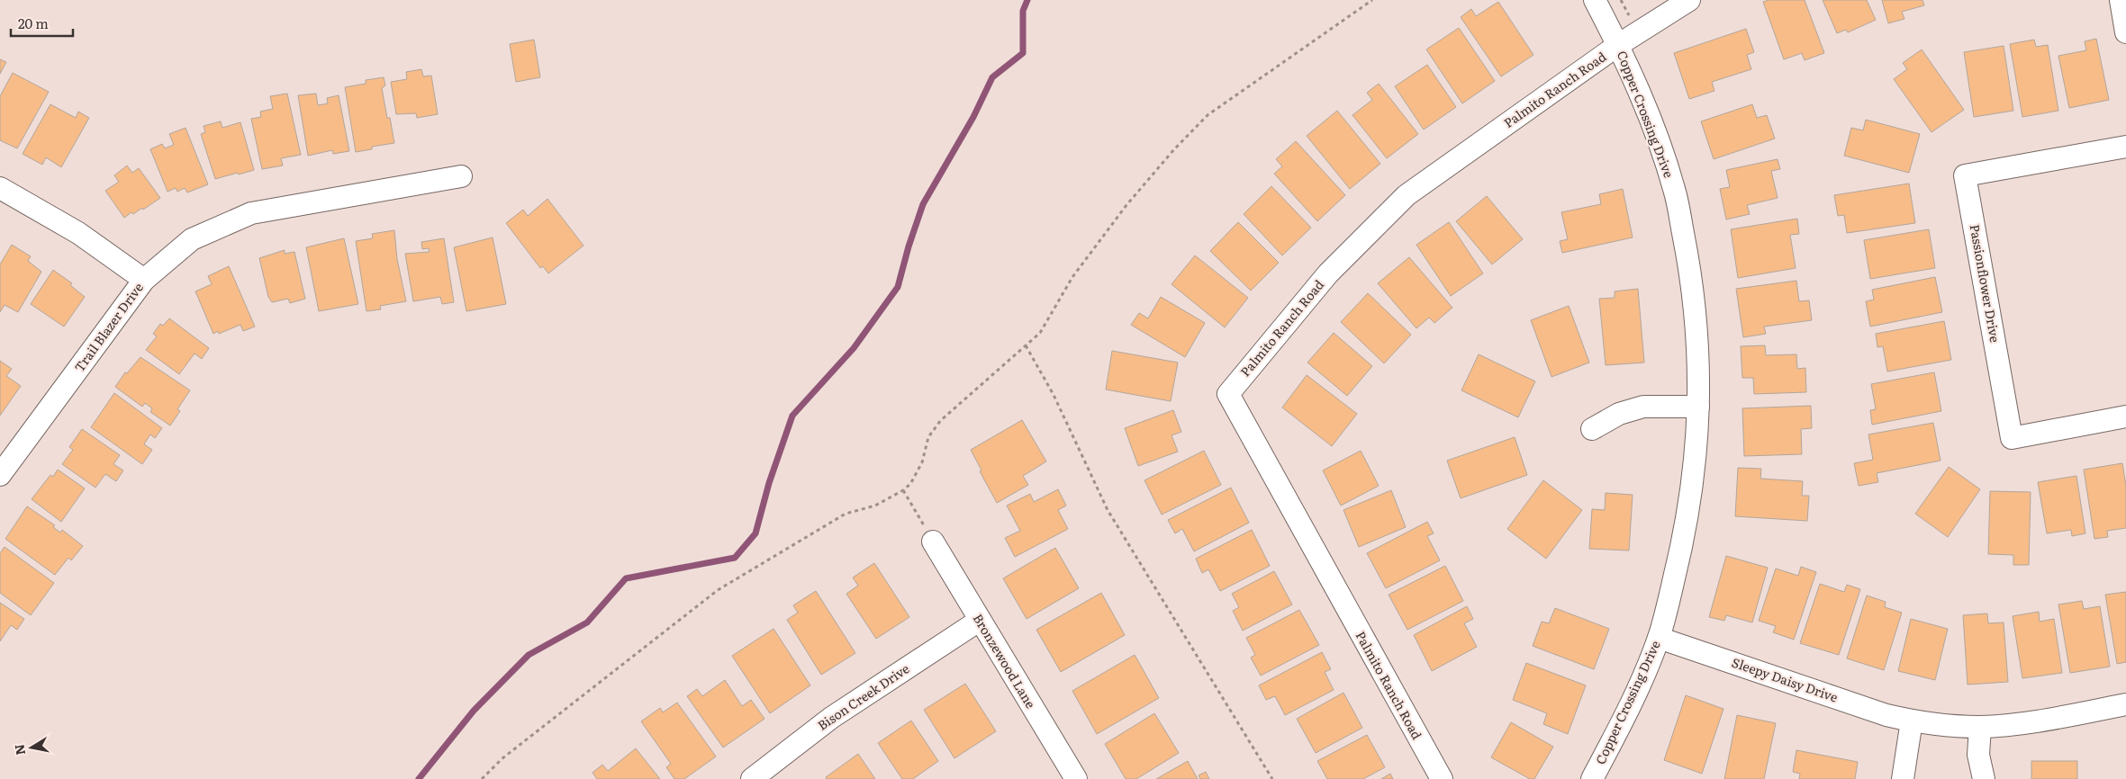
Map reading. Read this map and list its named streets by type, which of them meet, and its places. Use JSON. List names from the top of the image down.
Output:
{
  "streets": {
    "street": [
      "Palmito Ranch Road",
      "Copper Crossing Drive",
      "Passionflower Drive",
      "Trail Blazer Drive",
      "Bronzewood Lane",
      "Sleepy Daisy Drive",
      "Bison Creek Drive"
    ]
  },
  "crossings": [
    ["Palmito Ranch Road", "Copper Crossing Drive"],
    ["Copper Crossing Drive", "Sleepy Daisy Drive"],
    ["Bronzewood Lane", "Bison Creek Drive"]
  ],
  "scale_bar": "20 m",
  "north": "left"
}
